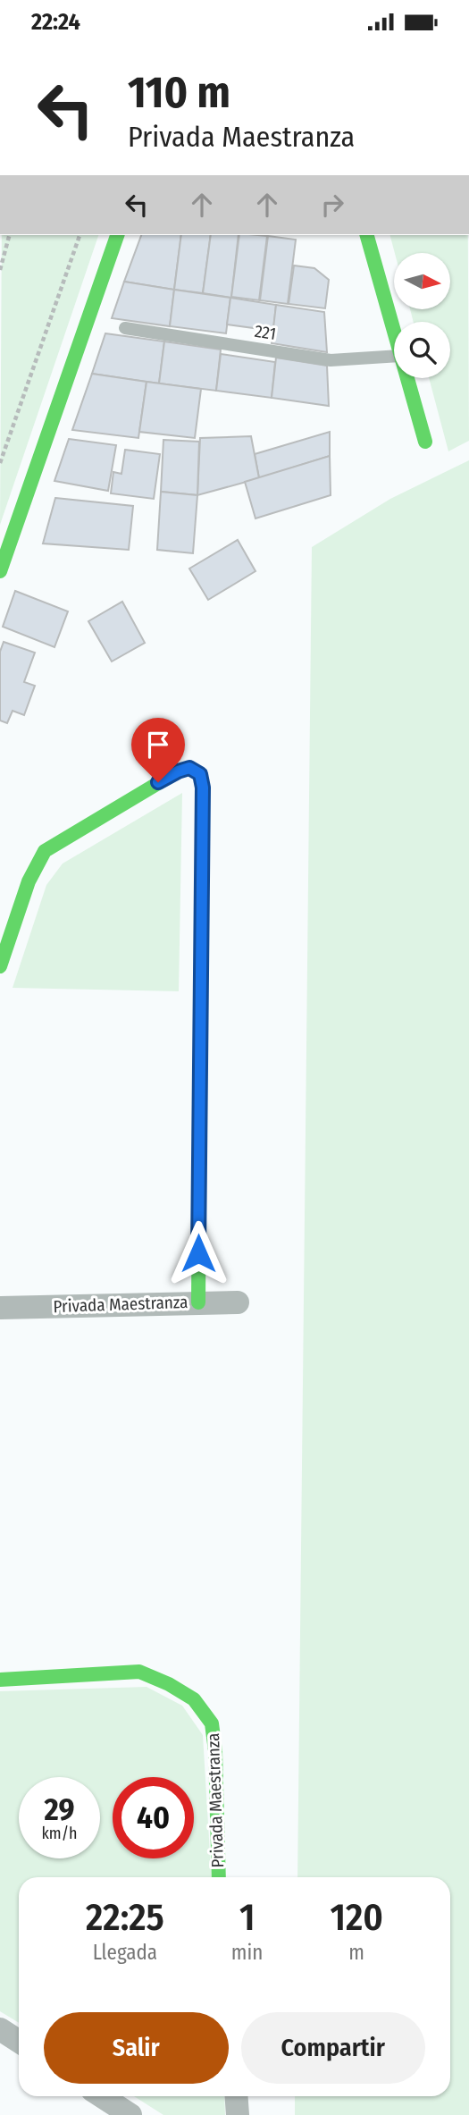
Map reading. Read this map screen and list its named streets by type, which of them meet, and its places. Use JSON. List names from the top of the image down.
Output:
{
  "streets": {
    "street": ["Privada Maestranza"],
    "lane": ["221"]
  },
  "north": "right",
  "page": {
    "status": "22:24",
    "turn": ["110 m", "Privada Maestranza"],
    "speed": "29 km/h",
    "limit": "40",
    "eta": [
      "22:25",
      "Llegada",
      "1",
      "min",
      "120",
      "m"
    ],
    "buttons": ["Salir", "Compartir"]
  }
}
